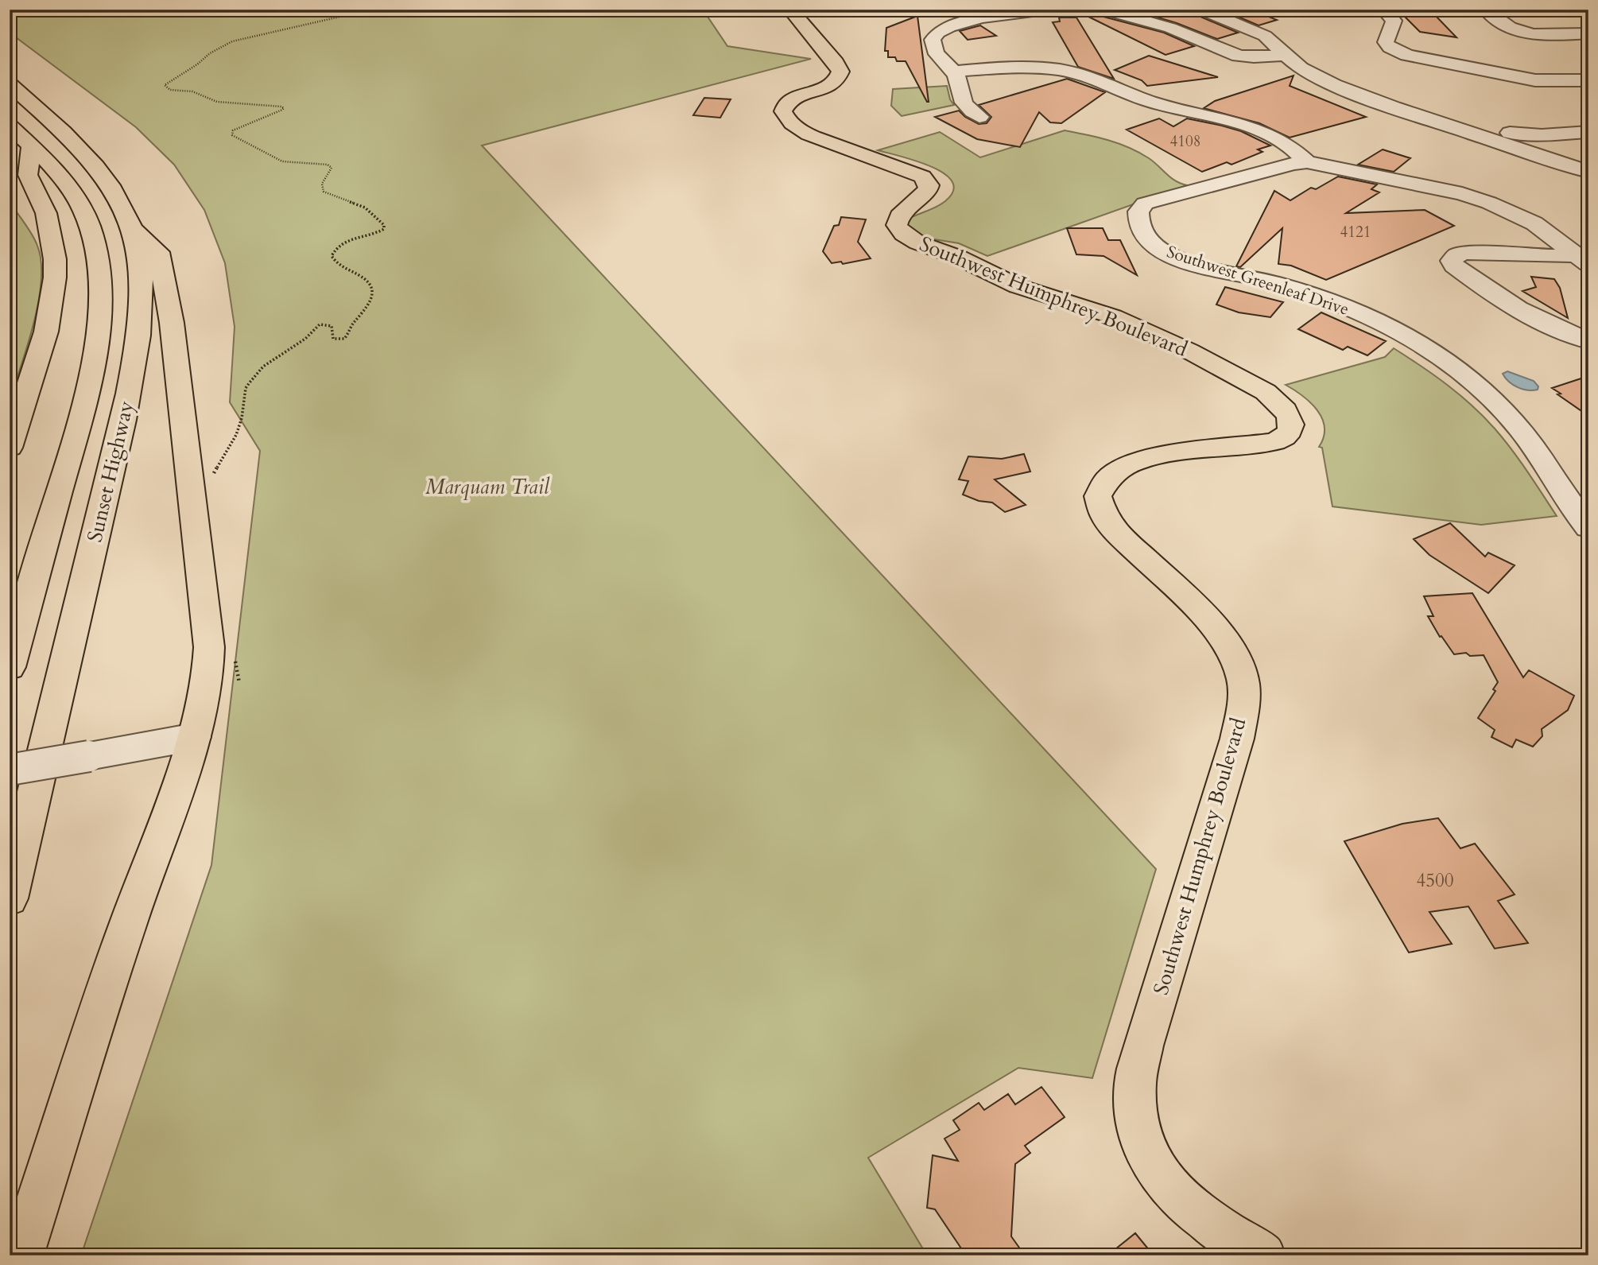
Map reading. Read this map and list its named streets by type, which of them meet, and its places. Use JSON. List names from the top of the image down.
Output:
{
  "streets": {
    "main road": ["Southwest Humphrey Boulevard", "Sunset Highway"],
    "street": ["Southwest Greenleaf Drive"]
  },
  "parks": ["Marquam Trail"],
  "house_numbers": ["4108", "4121", "4500"]
}
